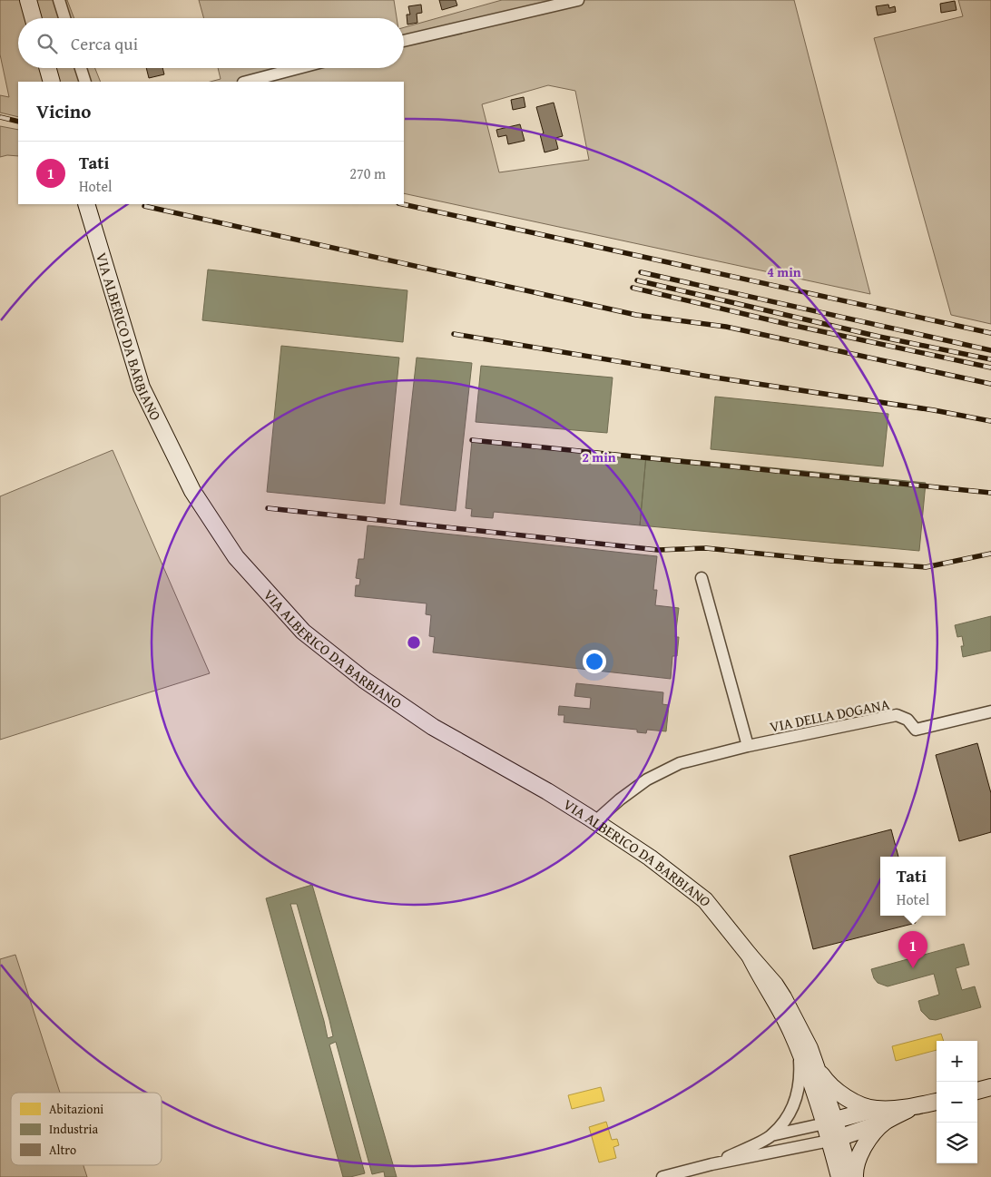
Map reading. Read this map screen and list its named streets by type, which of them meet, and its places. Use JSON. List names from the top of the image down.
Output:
{
  "streets": {
    "main road": ["VIA ALBERICO DA BARBIANO"],
    "street": ["VIA DELLA DOGANA"]
  },
  "crossings": [
    ["VIA ALBERICO DA BARBIANO", "VIA DELLA DOGANA"]
  ],
  "legend": ["Abitazioni", "Industria", "Altro"],
  "page": {
    "search": "Cerca qui",
    "heading": "Vicino",
    "list": [
      {
        "mark": "1",
        "name": "Tati",
        "note": "Hotel",
        "value": "270 m"
      }
    ],
    "popup": ["Tati", "Hotel"],
    "pins": "1",
    "map_buttons": ["+", "−"]
  },
  "rings": ["4 min", "2 min"]
}
